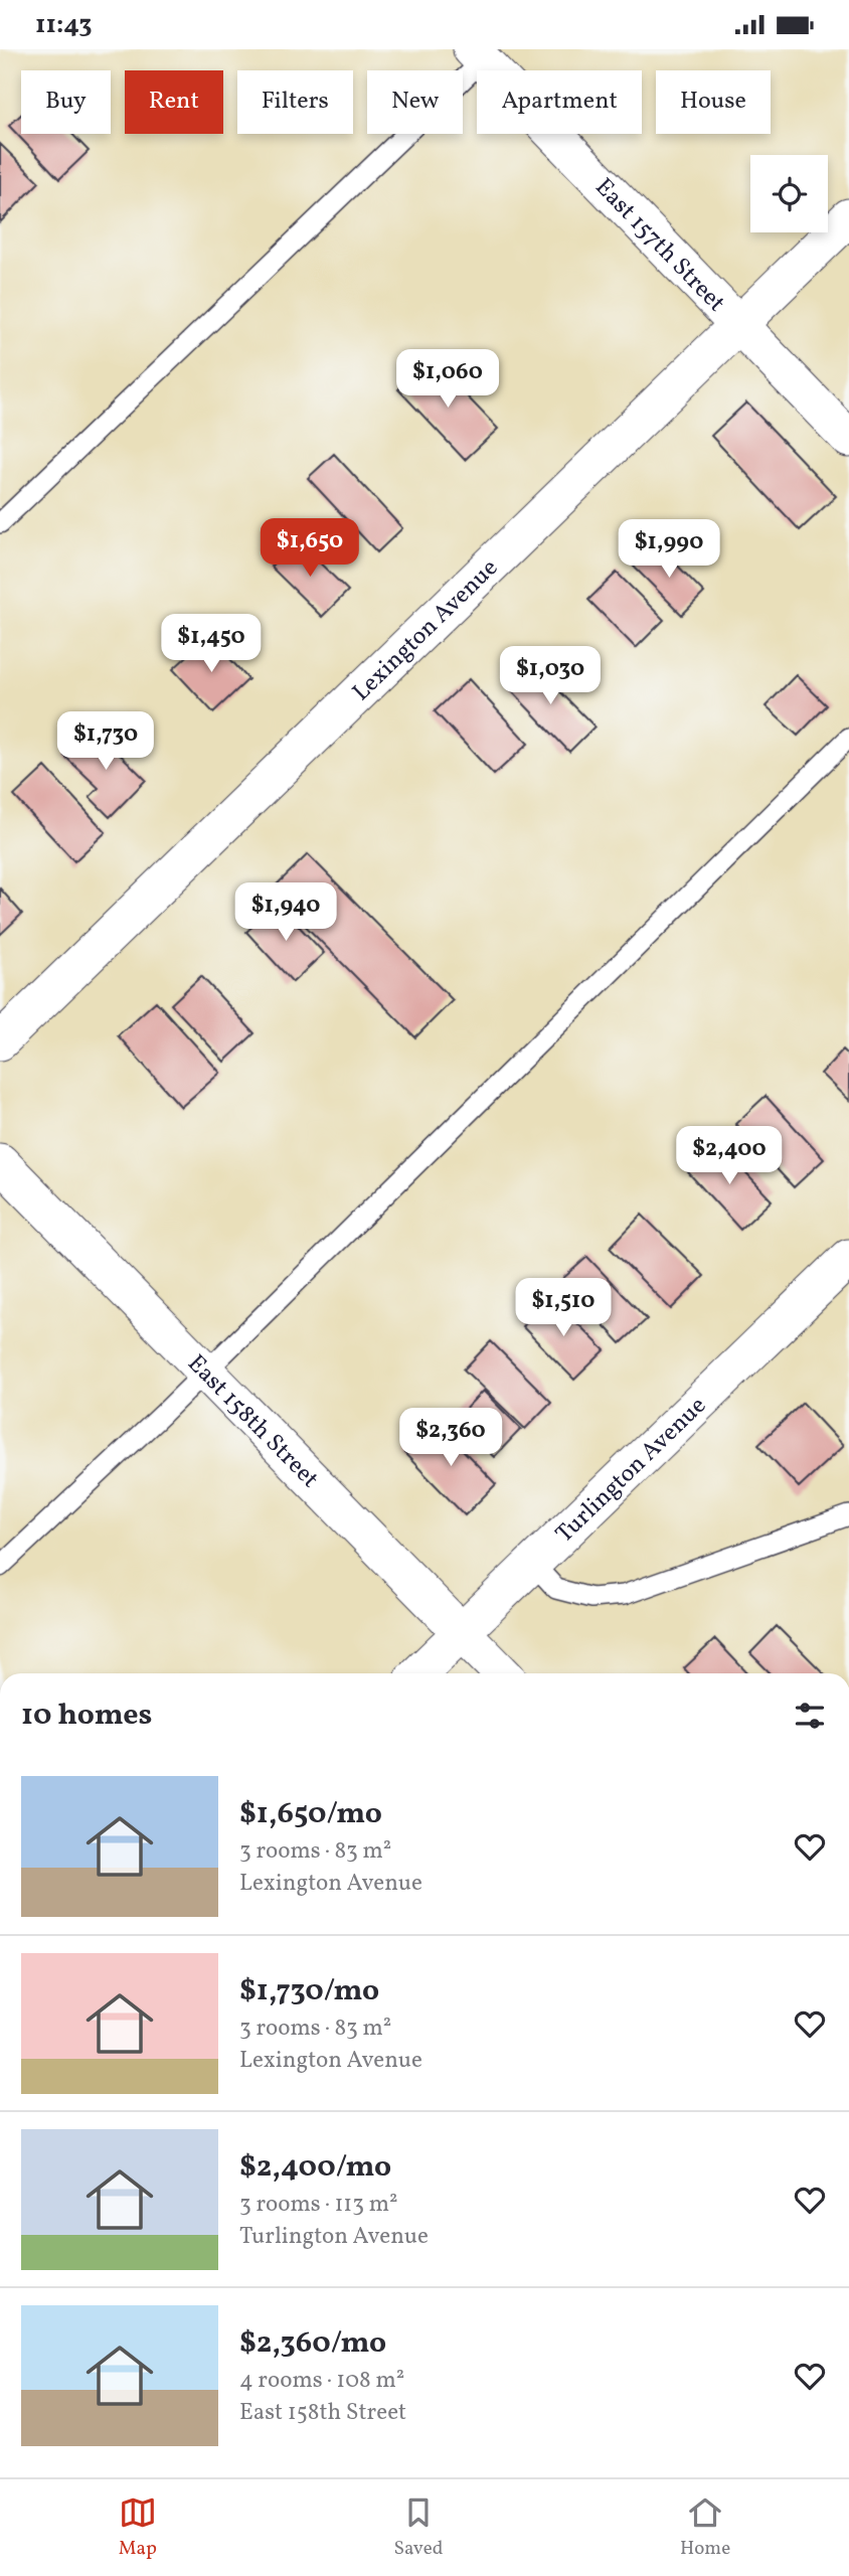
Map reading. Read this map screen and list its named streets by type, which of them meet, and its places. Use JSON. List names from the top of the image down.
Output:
{
  "streets": {
    "street": [
      "East 157th Street",
      "Lexington Avenue",
      "East 158th Street",
      "Turlington Avenue"
    ]
  },
  "crossings": [
    ["East 157th Street", "Lexington Avenue"],
    ["East 158th Street", "Turlington Avenue"]
  ],
  "page": {
    "status": "11:43",
    "chip": [
      "Buy",
      "Rent",
      "Filters",
      "New",
      "Apartment",
      "House"
    ],
    "price": [
      "$1,060",
      "$1,650",
      "$1,990",
      "$1,450",
      "$1,030",
      "$1,730",
      "$1,940",
      "$2,400",
      "$1,510",
      "$2,360"
    ],
    "heading": "10 homes",
    "list": [
      {
        "name": "$1,650/mo",
        "note": "3 rooms · 83 m² · Lexington Avenue"
      },
      {
        "name": "$1,730/mo",
        "note": "3 rooms · 83 m² · Lexington Avenue"
      },
      {
        "name": "$2,400/mo",
        "note": "3 rooms · 113 m² · Turlington Avenue"
      },
      {
        "name": "$2,360/mo",
        "note": "4 rooms · 108 m² · East 158th Street"
      }
    ],
    "tabs": ["Map", "Saved", "Home"]
  }
}
